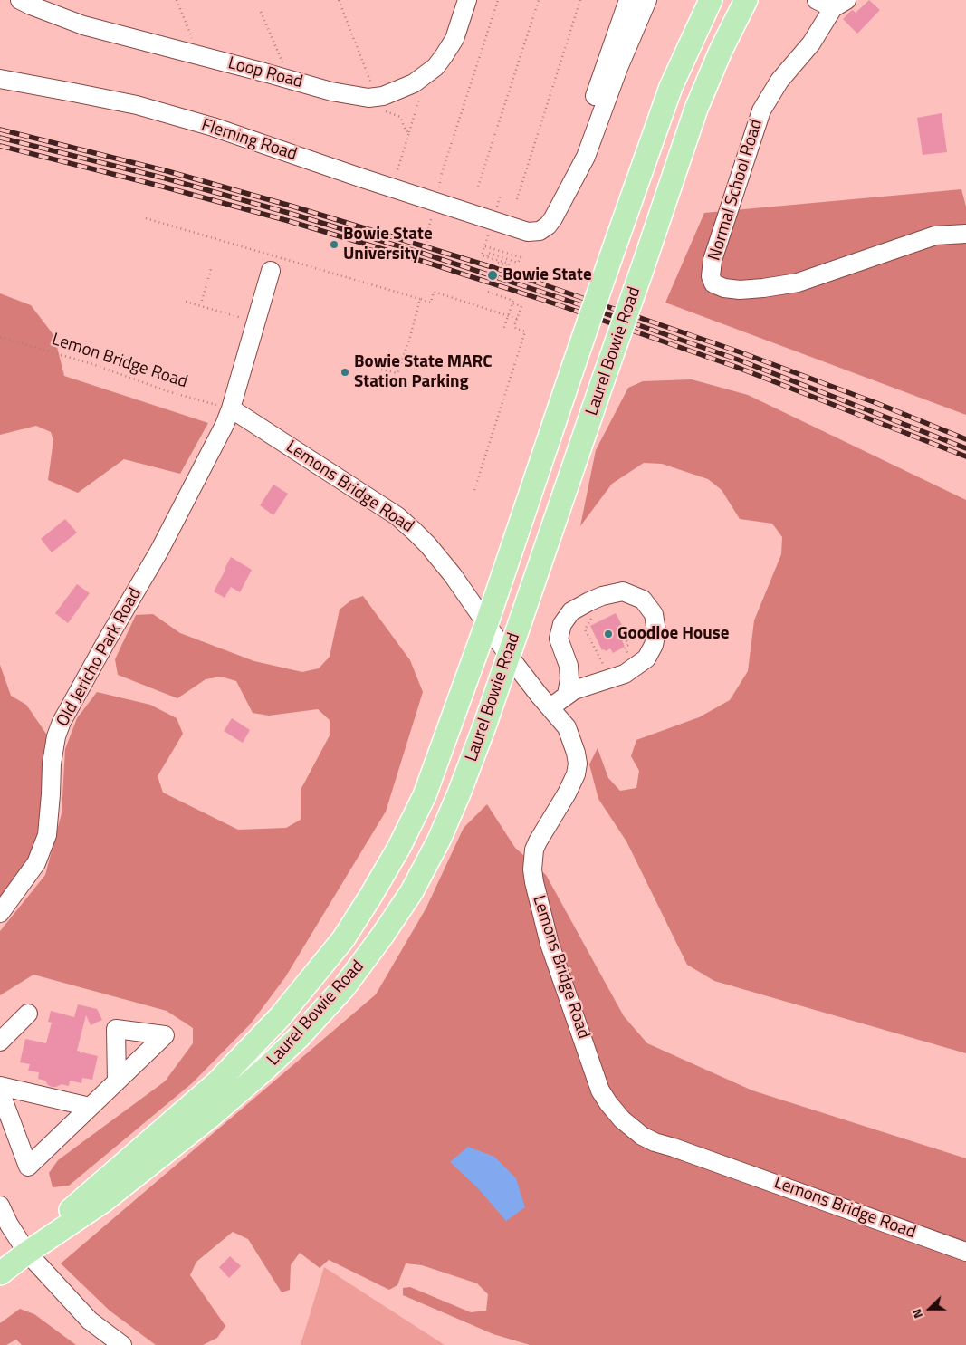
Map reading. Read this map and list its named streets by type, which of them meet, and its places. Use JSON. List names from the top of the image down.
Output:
{
  "streets": {
    "main road": ["Laurel Bowie Road"],
    "street": [
      "Loop Road",
      "Fleming Road",
      "Normal School Road",
      "Lemons Bridge Road",
      "Old Jericho Park Road"
    ],
    "path": ["Lemon Bridge Road"]
  },
  "crossings": [
    ["Laurel Bowie Road", "Lemons Bridge Road"],
    ["Lemon Bridge Road", "Lemons Bridge Road"],
    ["Lemon Bridge Road", "Old Jericho Park Road"],
    ["Lemons Bridge Road", "Old Jericho Park Road"]
  ],
  "places": [
    "Bowie State University",
    "Bowie State",
    "Bowie State MARC Station Parking",
    "Goodloe House"
  ],
  "north": "left"
}
